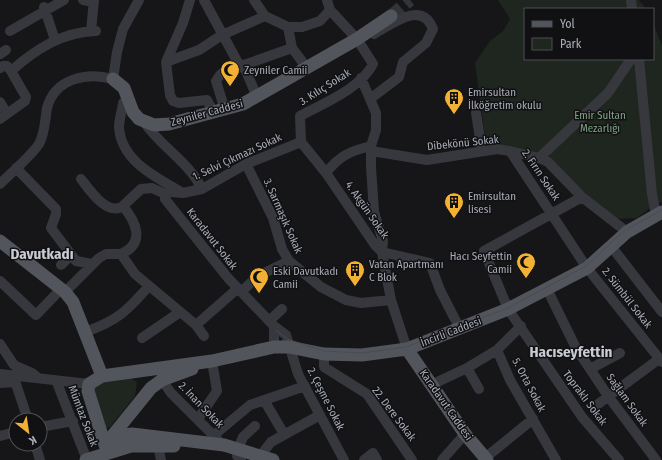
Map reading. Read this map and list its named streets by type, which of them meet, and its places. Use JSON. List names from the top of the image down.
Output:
{
  "streets": {
    "main road": ["Zeyniler Caddesi", "İncirli Caddesi", "Karadavut Caddesi"],
    "street": [
      "3. Kılıç Sokak",
      "Dibekönü Sokak",
      "1. Selvi Çıkmazı Sokak",
      "2. Fırın Sokak",
      "4. Akgün Sokak",
      "3. Sarmaşık Sokak",
      "Karadavut Sokak",
      "2. Sümbül Sokak",
      "5. Orta Sokak",
      "Topraklı Sokak",
      "2. Çeşme Sokak",
      "Sağlam Sokak",
      "2. İnan Sokak",
      "22. Dere Sokak",
      "Mümtaz Sokak"
    ]
  },
  "crossings": [
    ["3. Kılıç Sokak", "Zeyniler Caddesi"],
    ["3. Kılıç Sokak", "1. Selvi Çıkmazı Sokak"],
    ["3. Kılıç Sokak", "4. Akgün Sokak"],
    ["Dibekönü Sokak", "2. Fırın Sokak"],
    ["Dibekönü Sokak", "İncirli Caddesi"],
    ["1. Selvi Çıkmazı Sokak", "4. Akgün Sokak"],
    ["1. Selvi Çıkmazı Sokak", "3. Sarmaşık Sokak"],
    ["2. Fırın Sokak", "2. Sümbül Sokak"],
    ["2. Fırın Sokak", "İncirli Caddesi"],
    ["2. Fırın Sokak", "Topraklı Sokak"],
    ["4. Akgün Sokak", "3. Sarmaşık Sokak"],
    ["4. Akgün Sokak", "İncirli Caddesi"],
    ["4. Akgün Sokak", "Karadavut Caddesi"],
    ["Karadavut Sokak", "İncirli Caddesi"],
    ["Karadavut Sokak", "2. Çeşme Sokak"],
    ["2. Sümbül Sokak", "İncirli Caddesi"],
    ["İncirli Caddesi", "Topraklı Sokak"],
    ["İncirli Caddesi", "2. Çeşme Sokak"],
    ["İncirli Caddesi", "Sağlam Sokak"],
    ["İncirli Caddesi", "Karadavut Caddesi"],
    ["İncirli Caddesi", "22. Dere Sokak"]
  ],
  "districts": ["Davutkadı", "Hacıseyfettin"],
  "parks": ["Emir Sultan Mezarlığı"],
  "places": {
    "mosque": ["Zeyniler Camii", "Hacı Seyfettin Camii", "Eski Davutkadı Camii"],
    "building": ["Emirsultan İlköğretim okulu", "Emirsultan lisesi", "Vatan Apartmanı C Blok"]
  },
  "legend": ["Yol", "Park"],
  "north": "bottom right"
}
